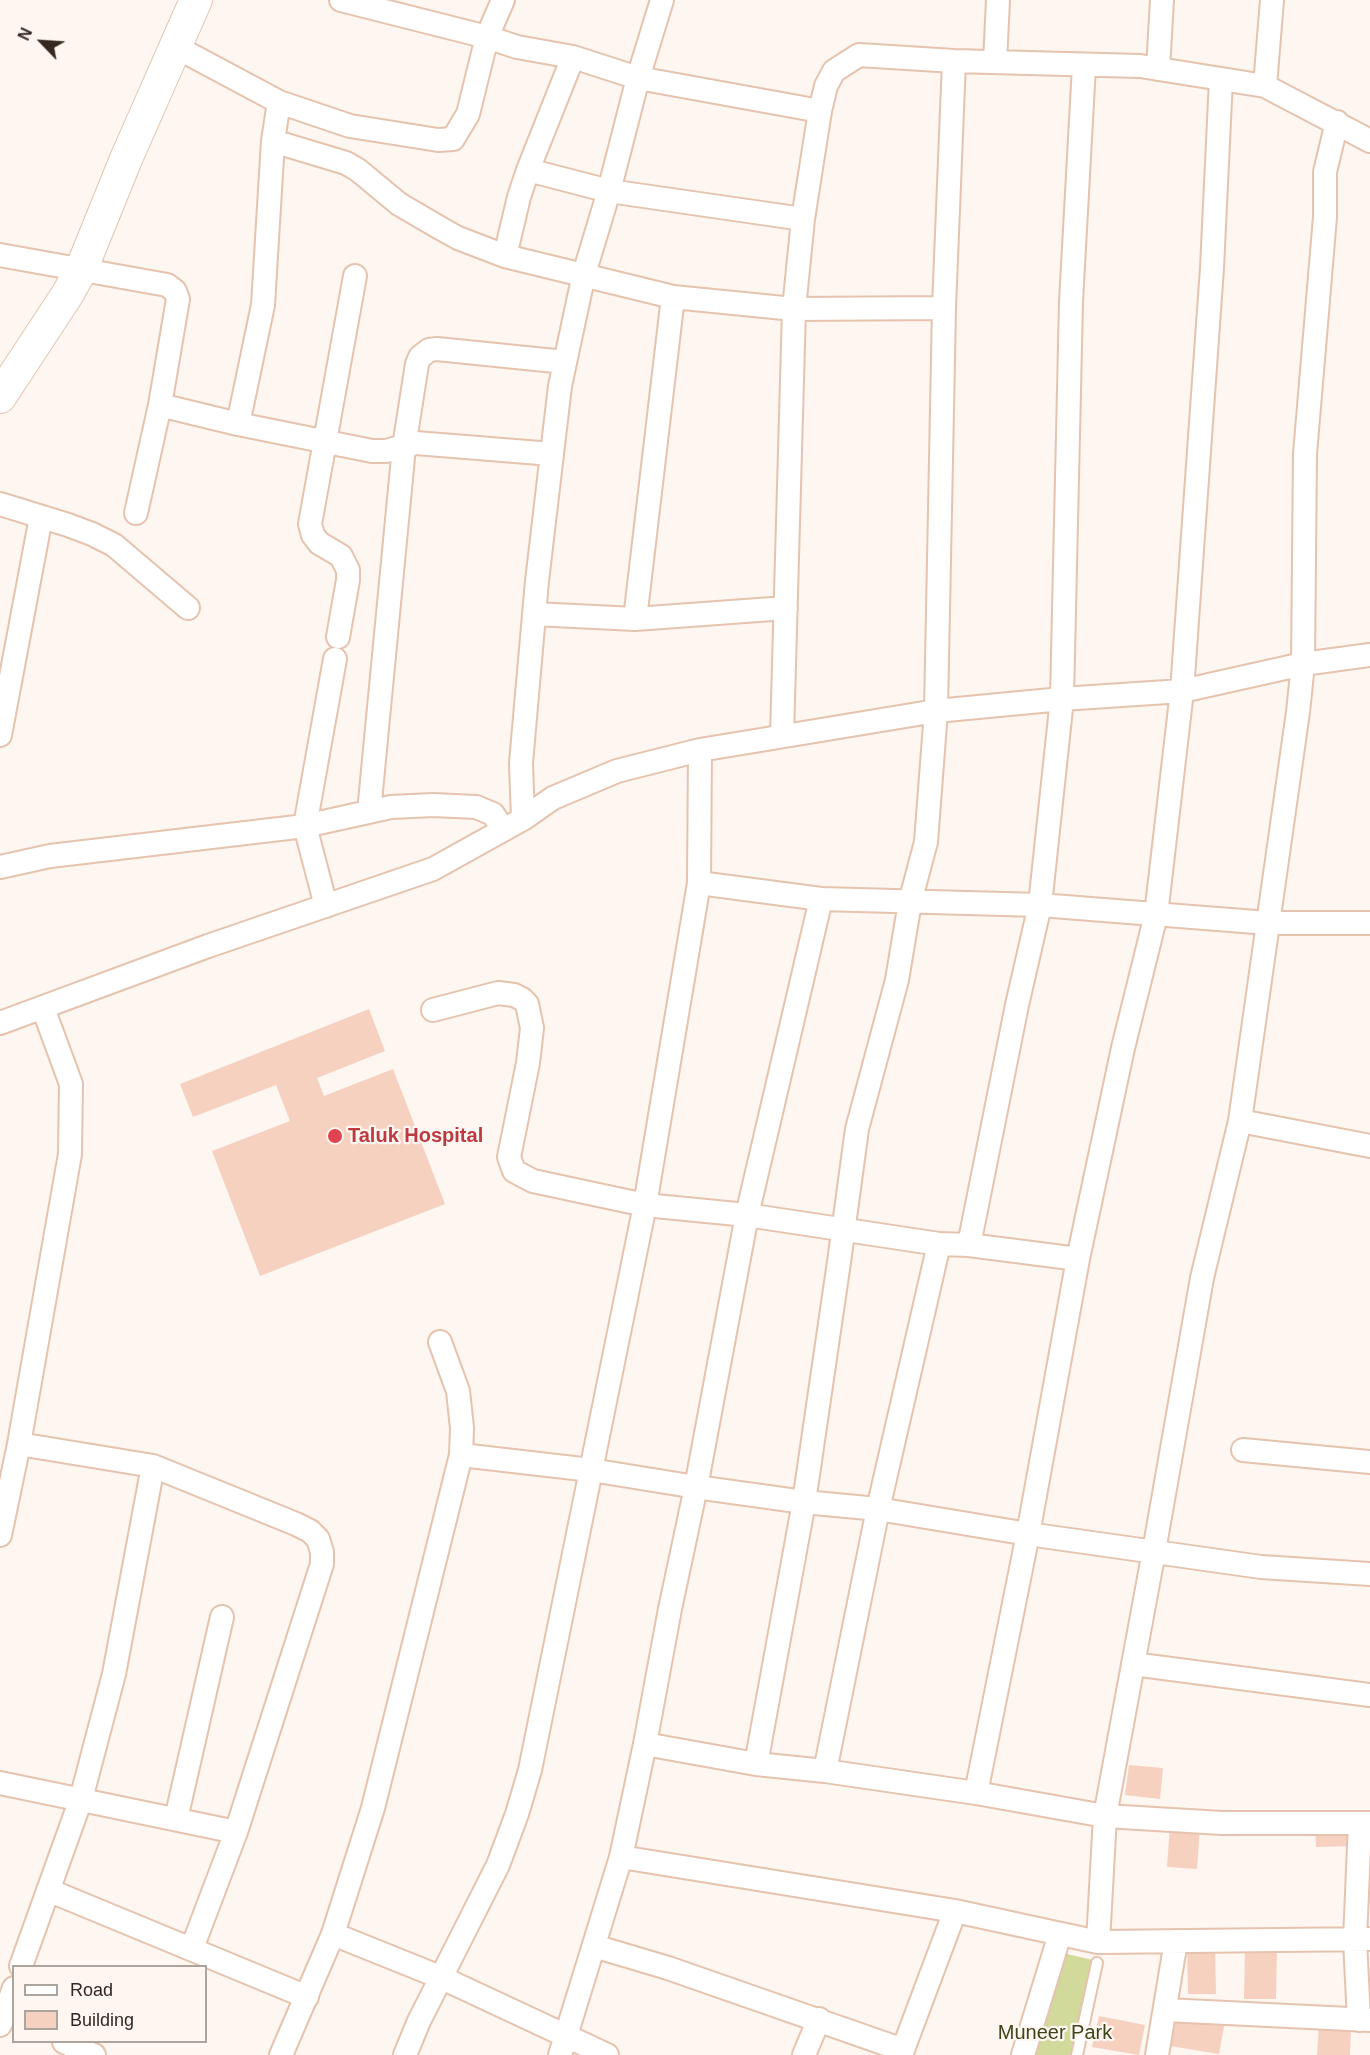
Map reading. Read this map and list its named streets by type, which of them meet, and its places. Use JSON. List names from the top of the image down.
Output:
{
  "parks": ["Muneer Park"],
  "places": ["Taluk Hospital"],
  "legend": ["Road", "Building"],
  "north": "top left"
}
